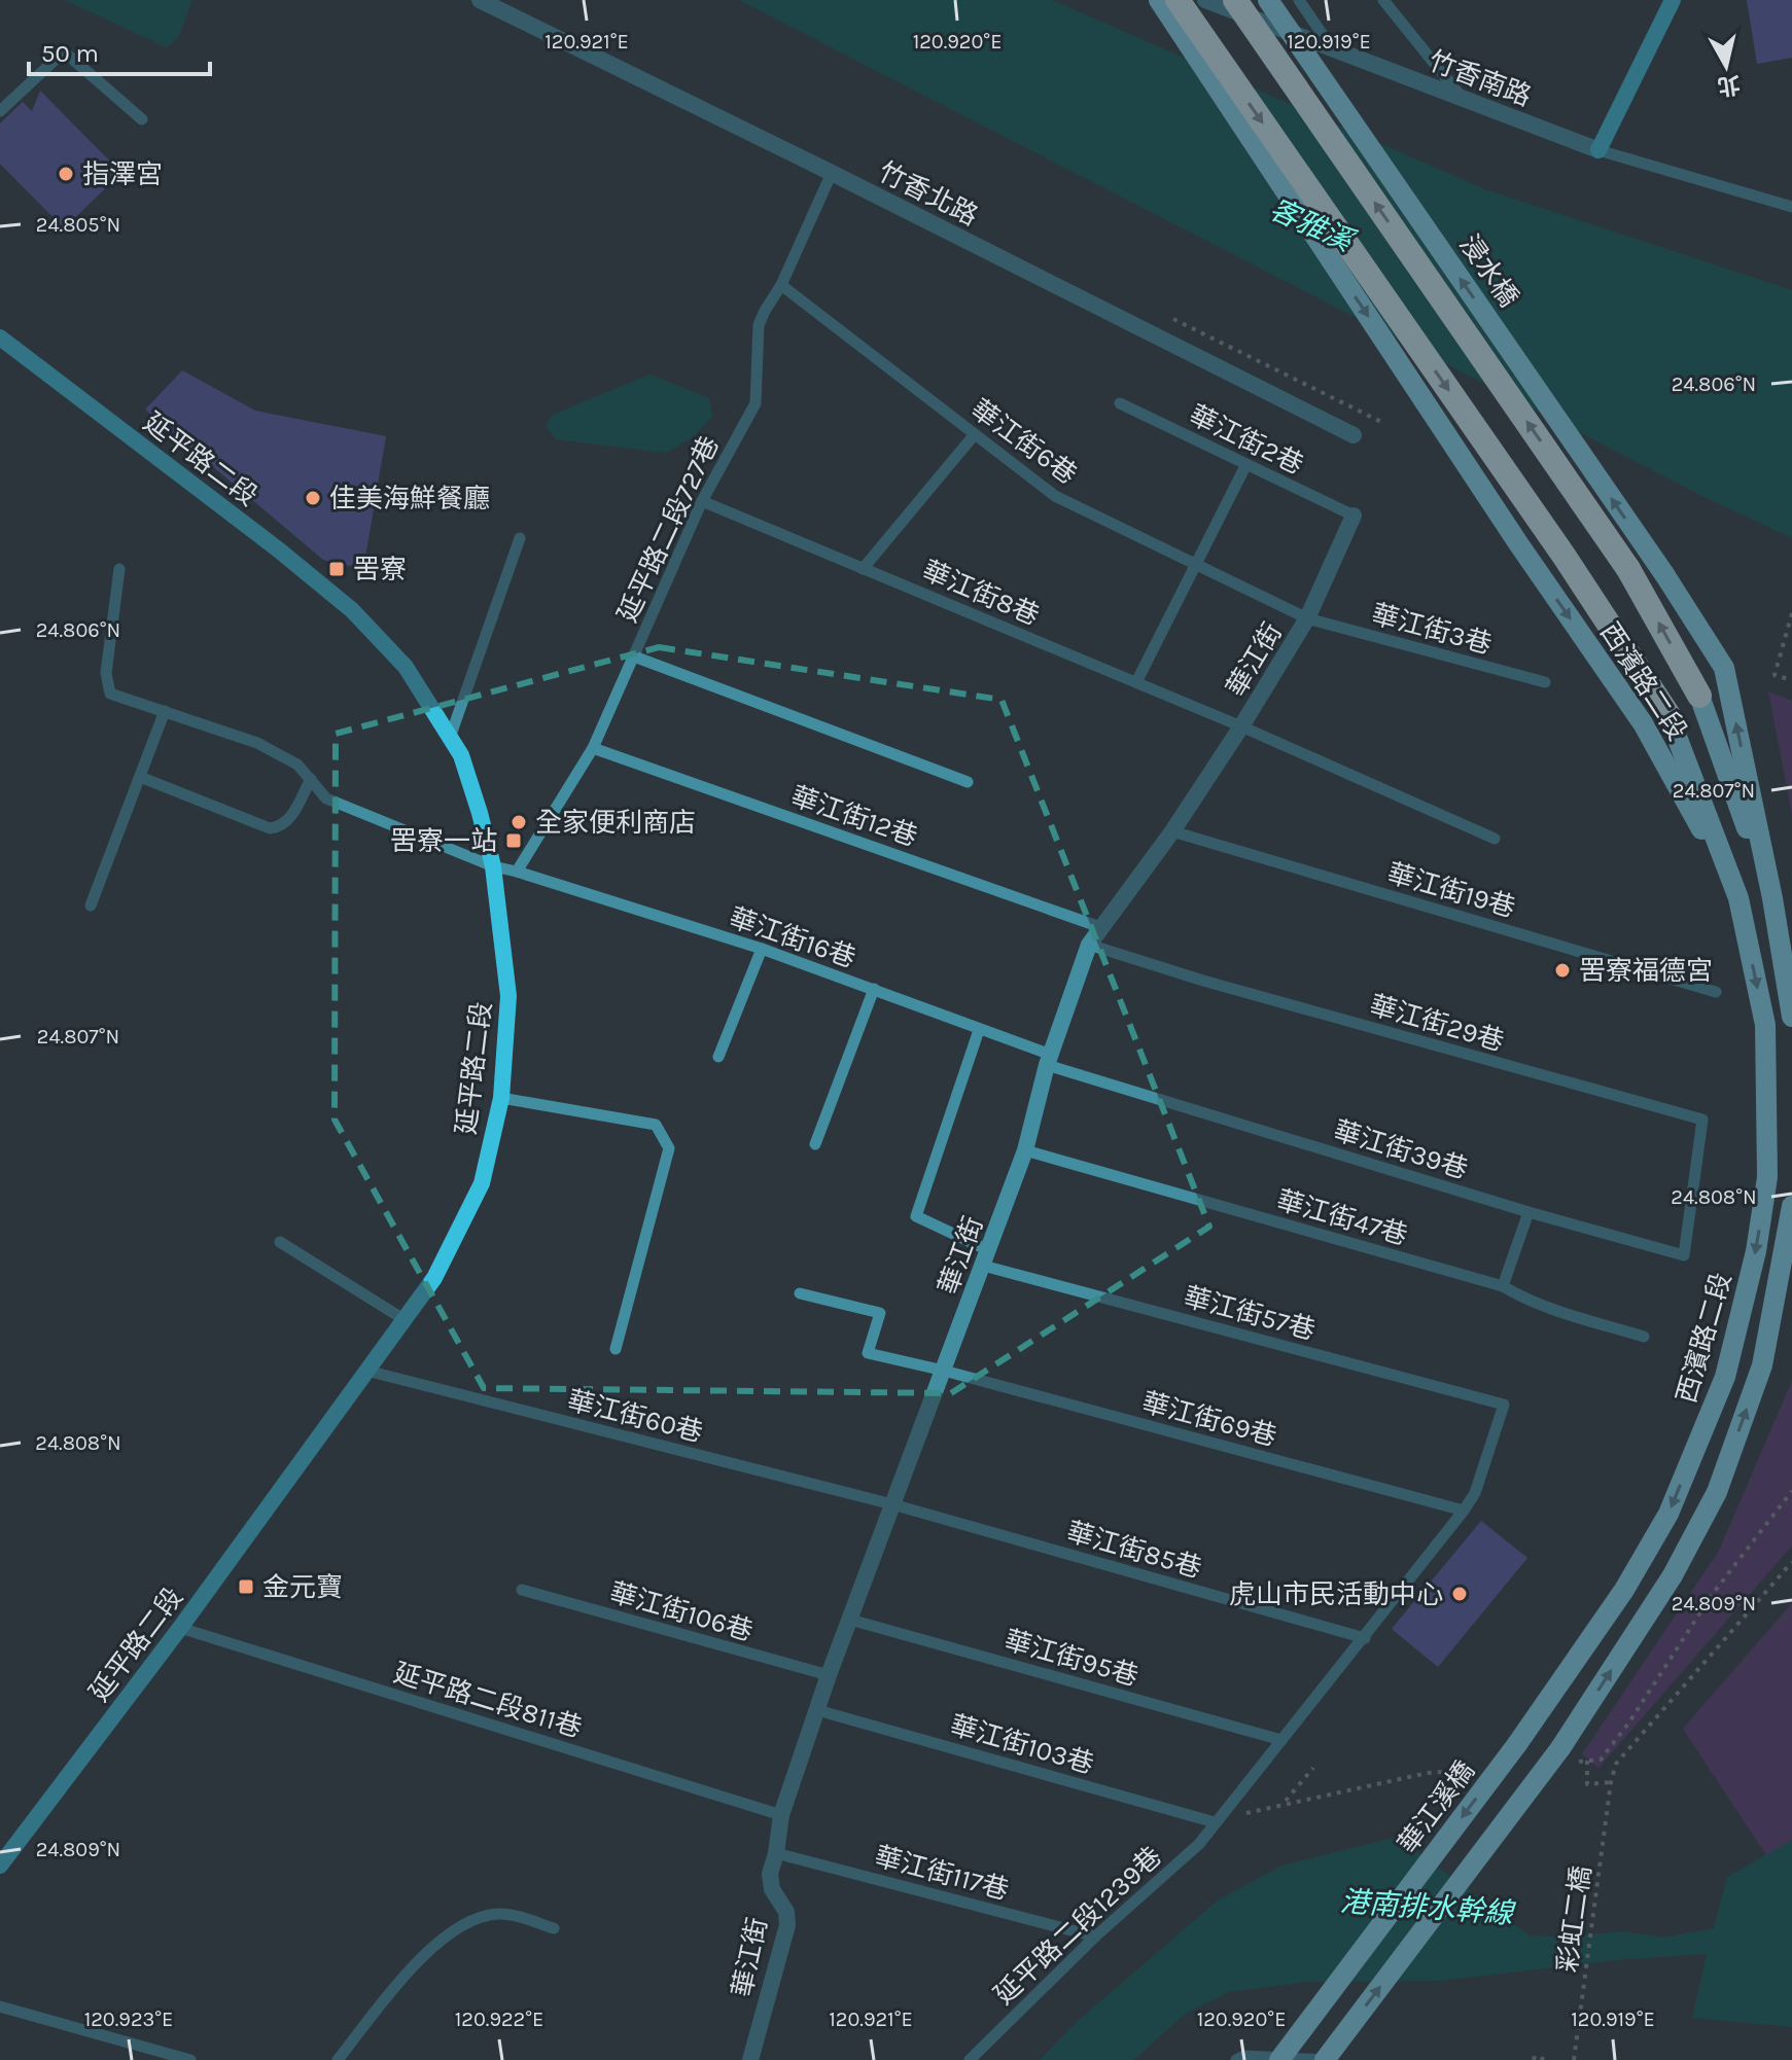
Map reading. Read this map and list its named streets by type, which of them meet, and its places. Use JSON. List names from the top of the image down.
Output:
{
  "streets": {
    "highway": ["浸水橋"],
    "main road": ["西濱路二段", "華江溪橋"],
    "street": [
      "竹香南路",
      "竹香北路",
      "延平路二段",
      "華江街"
    ],
    "lane": [
      "華江街2巷",
      "華江街6巷",
      "延平路二段727巷",
      "華江街8巷",
      "華江街3巷",
      "華江街12巷",
      "華江街19巷",
      "華江街16巷",
      "華江街29巷",
      "華江街39巷",
      "華江街47巷",
      "華江街57巷",
      "華江街60巷",
      "華江街69巷",
      "華江街85巷",
      "華江街106巷",
      "華江街95巷",
      "延平路二段811巷",
      "華江街103巷",
      "華江街117巷",
      "延平路二段1239巷"
    ],
    "path": ["彩虹二橋"]
  },
  "crossings": [
    ["竹香北路", "延平路二段727巷"],
    ["浸水橋", "西濱路二段"],
    ["華江街2巷", "華江街"],
    ["華江街6巷", "延平路二段727巷"],
    ["華江街6巷", "華江街3巷"],
    ["華江街6巷", "華江街"],
    ["延平路二段", "華江街60巷"],
    ["延平路二段", "延平路二段811巷"],
    ["延平路二段727巷", "華江街8巷"],
    ["延平路二段727巷", "華江街12巷"],
    ["延平路二段727巷", "華江街16巷"],
    ["華江街8巷", "華江街"],
    ["華江街3巷", "華江街"],
    ["華江街", "華江街12巷"],
    ["華江街", "華江街19巷"],
    ["華江街", "華江街16巷"],
    ["華江街", "華江街29巷"],
    ["華江街", "華江街39巷"],
    ["華江街", "華江街47巷"],
    ["華江街", "華江街57巷"],
    ["華江街", "華江街60巷"],
    ["華江街", "華江街69巷"],
    ["華江街", "華江街85巷"],
    ["華江街", "華江街106巷"],
    ["華江街", "華江街95巷"],
    ["華江街", "延平路二段811巷"],
    ["華江街", "華江街103巷"],
    ["華江街", "華江街117巷"],
    ["西濱路二段", "華江溪橋"],
    ["華江街16巷", "華江街39巷"],
    ["華江街16巷", "華江街57巷"],
    ["華江街29巷", "華江街39巷"],
    ["華江街57巷", "延平路二段1239巷"],
    ["華江街60巷", "華江街85巷"],
    ["華江街69巷", "延平路二段1239巷"],
    ["華江街85巷", "延平路二段1239巷"],
    ["華江街95巷", "延平路二段1239巷"],
    ["華江街103巷", "延平路二段1239巷"],
    ["華江街117巷", "延平路二段1239巷"]
  ],
  "water": ["客雅溪", "港南排水幹線"],
  "places": {
    "other": [
      "指澤宮",
      "佳美海鮮餐廳",
      "全家便利商店",
      "罟寮福德宮",
      "虎山市民活動中心"
    ],
    "transit": ["罟寮", "罟寮一站", "金元寶"]
  },
  "scale_bar": "50 m",
  "north": "bottom",
  "coordinates": [
    "120.921°E",
    "120.920°E",
    "120.919°E",
    "24.805°N",
    "24.806°N",
    "24.807°N",
    "24.808°N",
    "24.809°N",
    "120.923°E",
    "120.922°E"
  ]
}
